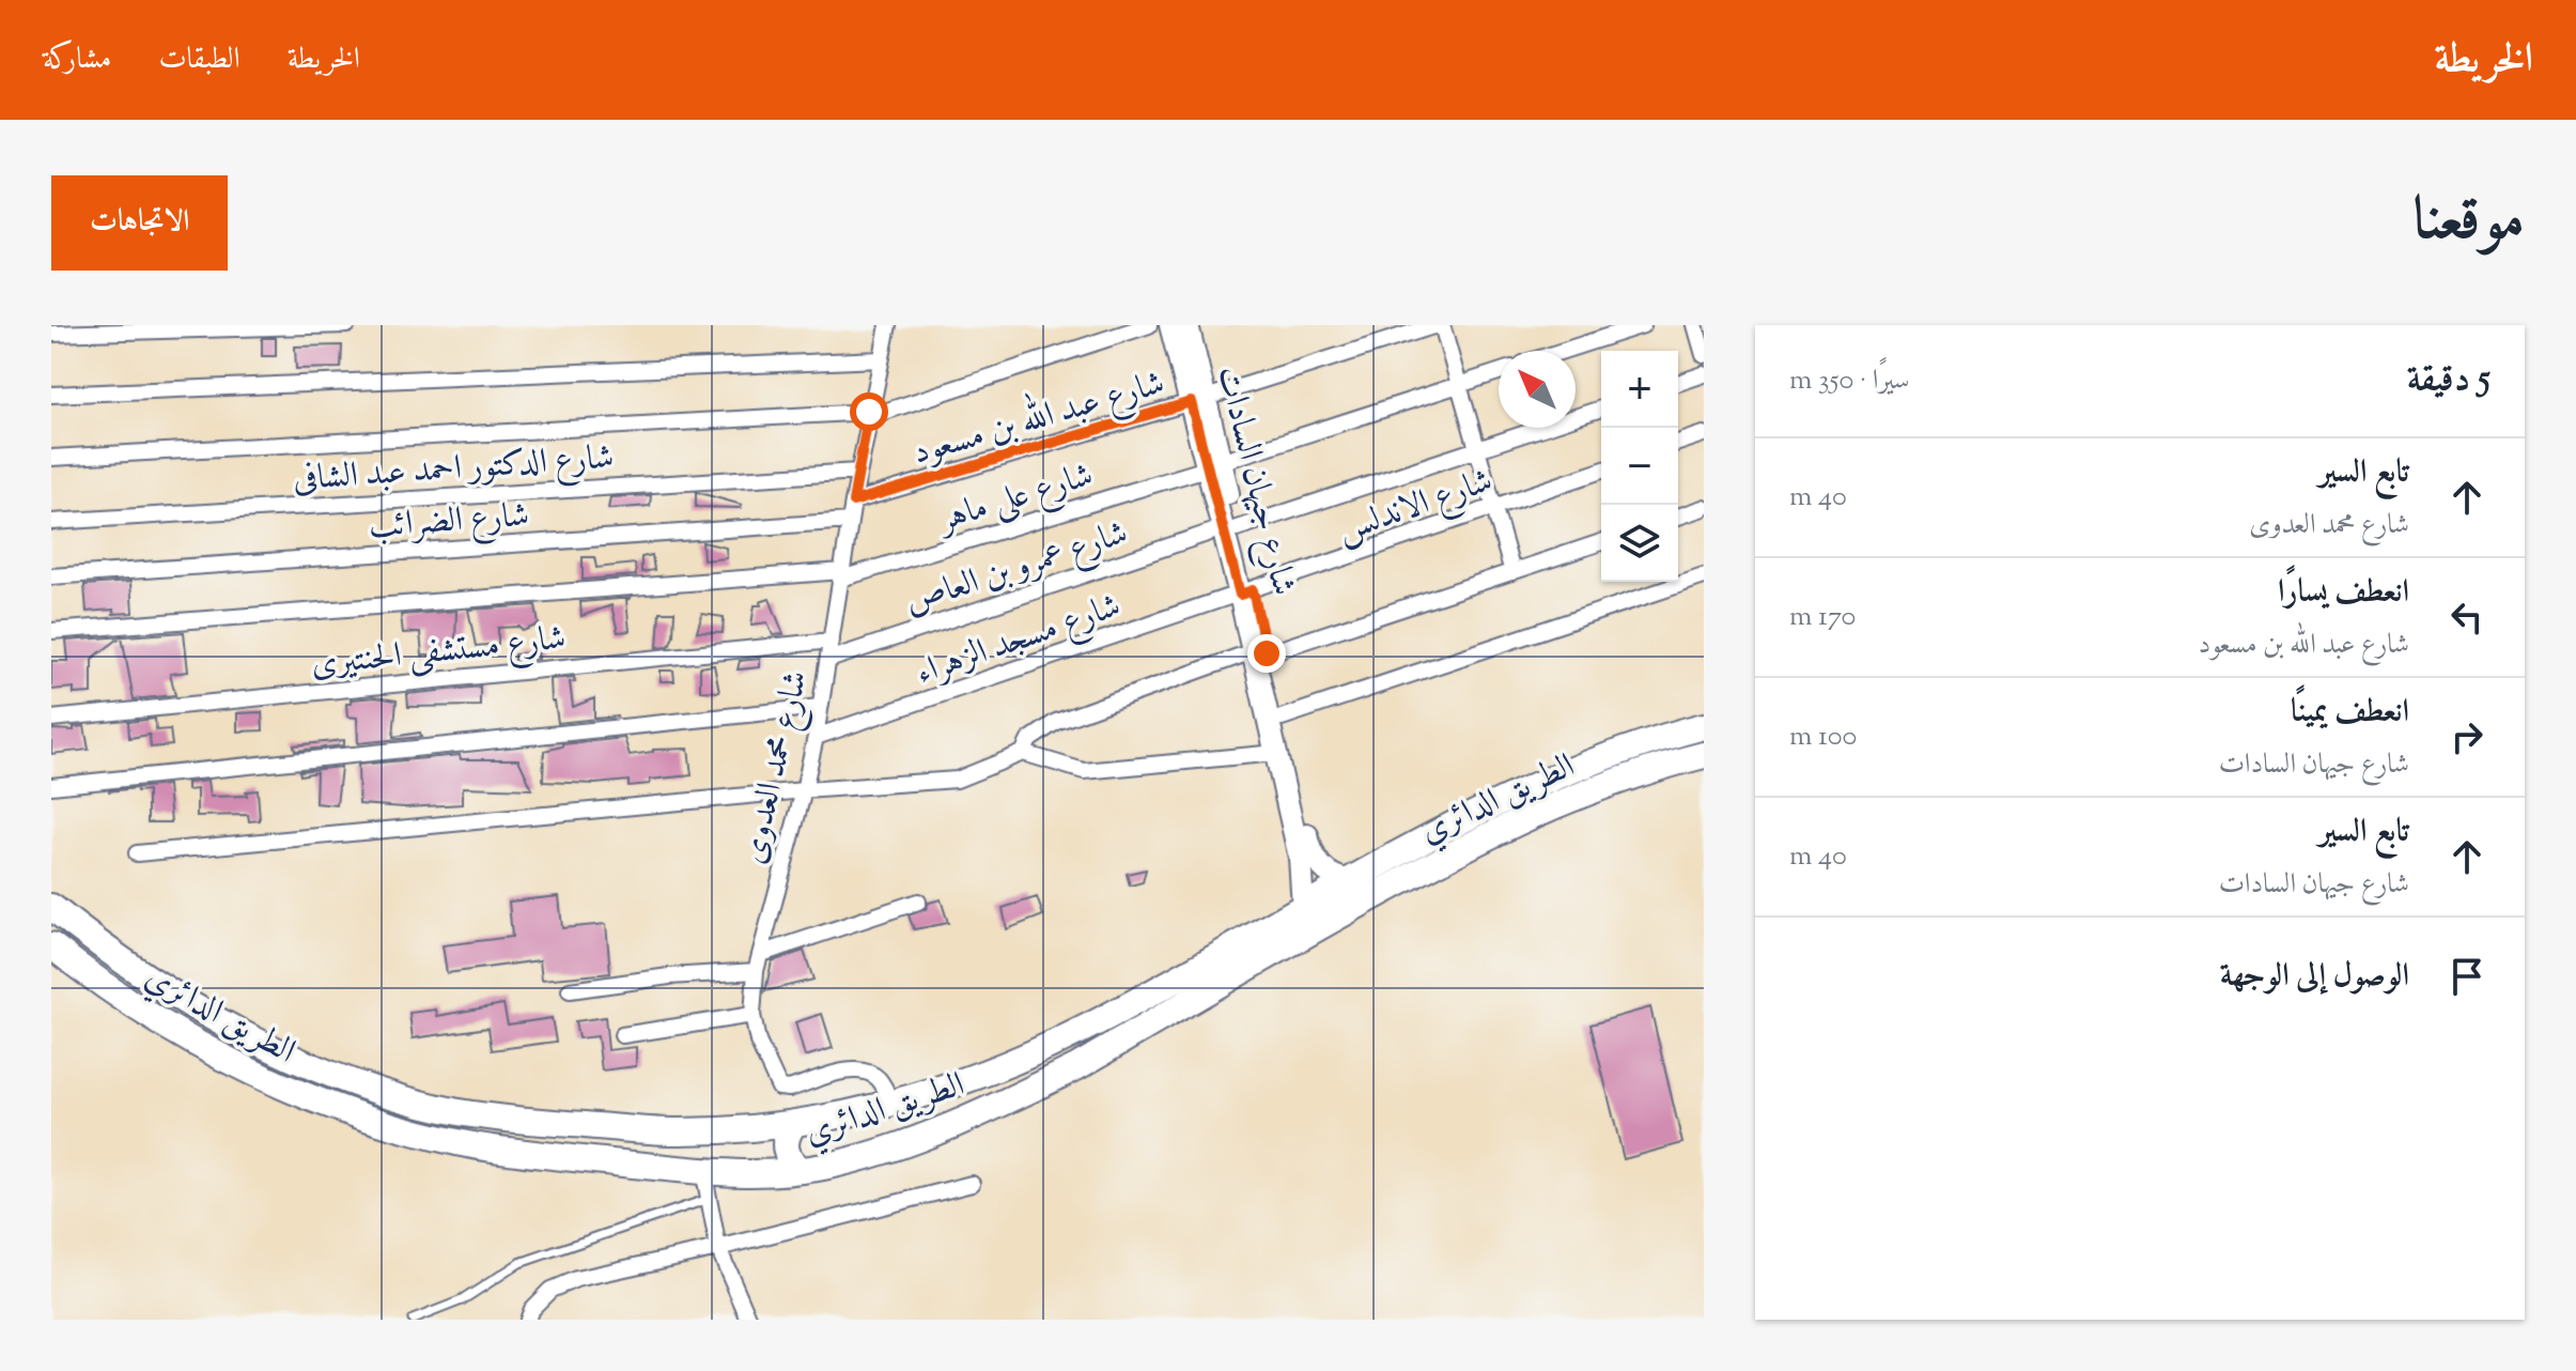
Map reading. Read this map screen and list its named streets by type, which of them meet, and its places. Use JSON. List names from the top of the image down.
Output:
{
  "streets": {
    "highway": ["الطريق الدائري"],
    "main road": ["شارع جيهان السادات"],
    "street": [
      "شارع عبد الله بن مسعود",
      "شارع الدكتور احمد عبد الشافى",
      "شارع على ماهر",
      "شارع الاندلس",
      "شارع الضرائب",
      "شارع عمرو بن العاص",
      "شارع مسجد الزهراء",
      "شارع مستشفى الحنتيرى",
      "شارع محمد العدوى"
    ]
  },
  "crossings": [
    ["شارع عبد الله بن مسعود", "شارع جيهان السادات"],
    ["شارع عبد الله بن مسعود", "شارع محمد العدوى"],
    ["شارع الدكتور احمد عبد الشافى", "شارع محمد العدوى"],
    ["شارع جيهان السادات", "شارع على ماهر"],
    ["شارع جيهان السادات", "شارع الاندلس"],
    ["شارع جيهان السادات", "شارع عمرو بن العاص"],
    ["شارع جيهان السادات", "شارع مسجد الزهراء"],
    ["شارع جيهان السادات", "الطريق الدائري"],
    ["شارع على ماهر", "شارع محمد العدوى"],
    ["شارع الاندلس", "شارع مسجد الزهراء"],
    ["شارع الضرائب", "شارع محمد العدوى"],
    ["شارع عمرو بن العاص", "شارع محمد العدوى"],
    ["شارع مسجد الزهراء", "شارع محمد العدوى"],
    ["شارع مستشفى الحنتيرى", "شارع محمد العدوى"],
    ["شارع محمد العدوى", "الطريق الدائري"]
  ],
  "north": "top left",
  "page": {
    "header": "الخريطة",
    "nav": ["الخريطة", "الطبقات", "مشاركة"],
    "title": "موقعنا",
    "buttons": "الاتجاهات",
    "heading": ["5 دقيقة", "سيرًا · 350 m"],
    "map_buttons": ["+", "−"],
    "list": [
      ["تابع السير", "شارع محمد العدوى", "40 m"],
      ["انعطف يسارًا", "شارع عبد الله بن مسعود", "170 m"],
      ["انعطف يمينًا", "شارع جيهان السادات", "100 m"],
      ["تابع السير", "شارع جيهان السادات", "40 m"],
      "الوصول إلى الوجهة"
    ]
  }
}
